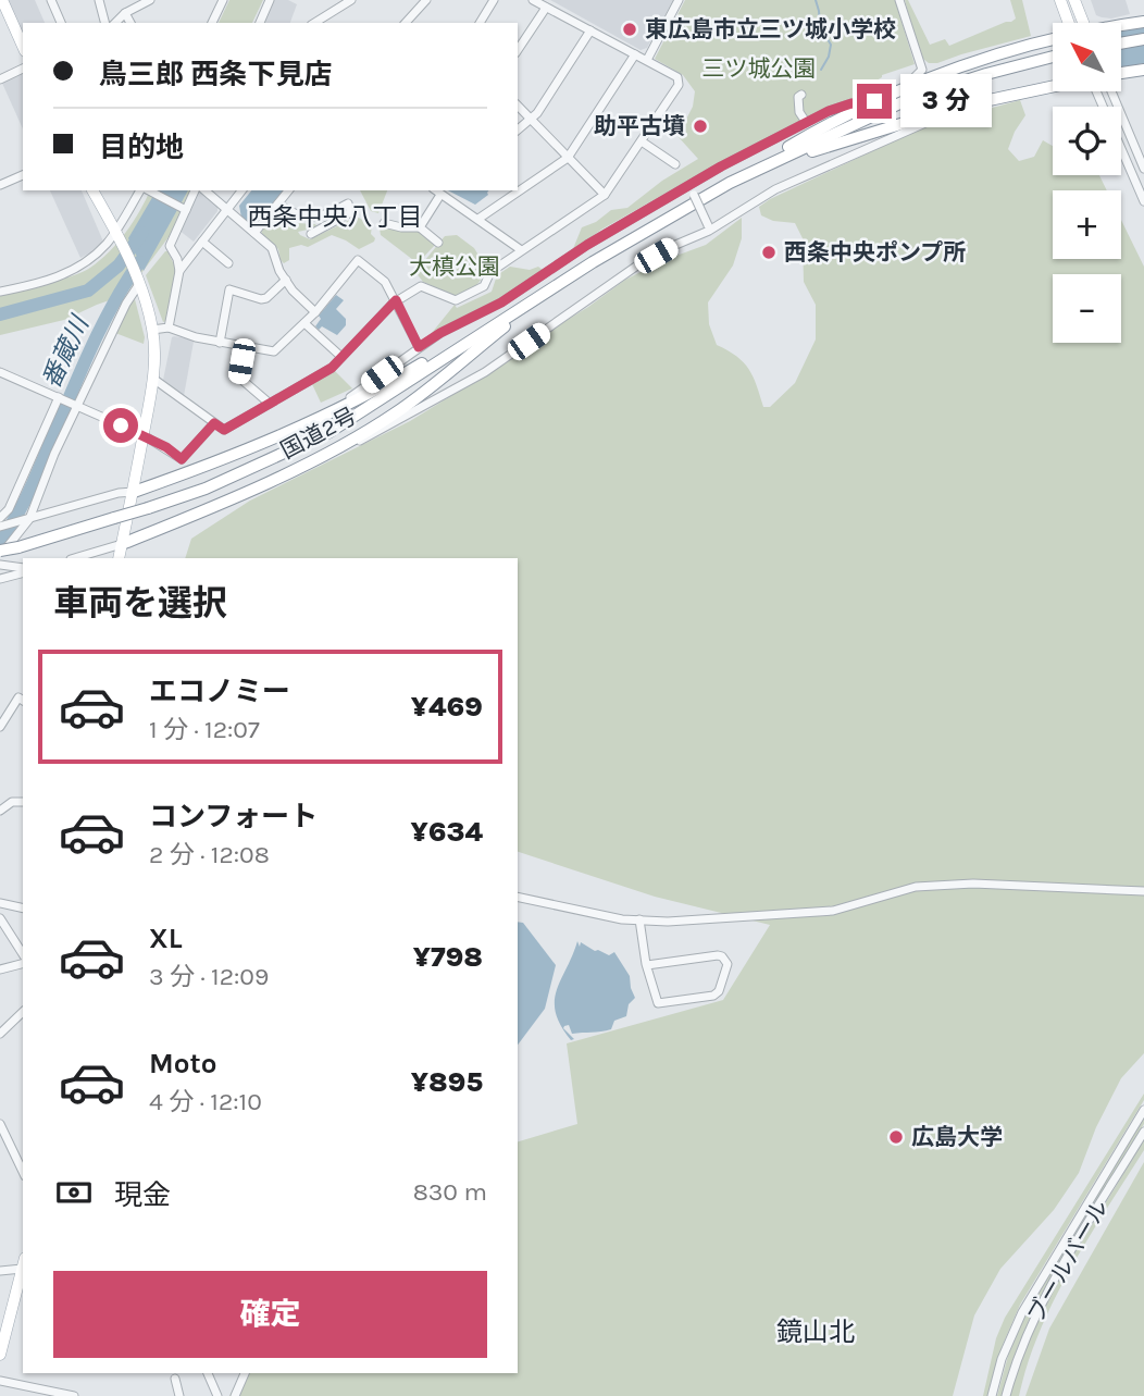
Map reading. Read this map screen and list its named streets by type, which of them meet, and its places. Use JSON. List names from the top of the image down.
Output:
{
  "streets": {
    "highway": ["国道2号"],
    "street": ["ブールバール"]
  },
  "districts": ["西条中央八丁目", "鏡山北"],
  "water": ["番蔵川"],
  "parks": ["三ツ城公園", "大槙公園"],
  "places": [
    "東広島市立三ツ城小学校",
    "助平古墳",
    "西条中央ポンプ所",
    "広島大学"
  ],
  "north": "top left",
  "page": {
    "map_buttons": ["+", "−"],
    "banner": ["鳥三郎 西条下見店", "目的地"],
    "bubble": "3 分",
    "heading": "車両を選択",
    "list": [
      {
        "name": "エコノミー",
        "note": "1 分 · 12:07",
        "value": "¥469"
      },
      {
        "name": "コンフォート",
        "note": "2 分 · 12:08",
        "value": "¥634"
      },
      {
        "name": "XL",
        "note": "3 分 · 12:09",
        "value": "¥798"
      },
      {
        "name": "Moto",
        "note": "4 分 · 12:10",
        "value": "¥895"
      }
    ],
    "pay": ["現金", "830 m"],
    "buttons": "確定"
  }
}
